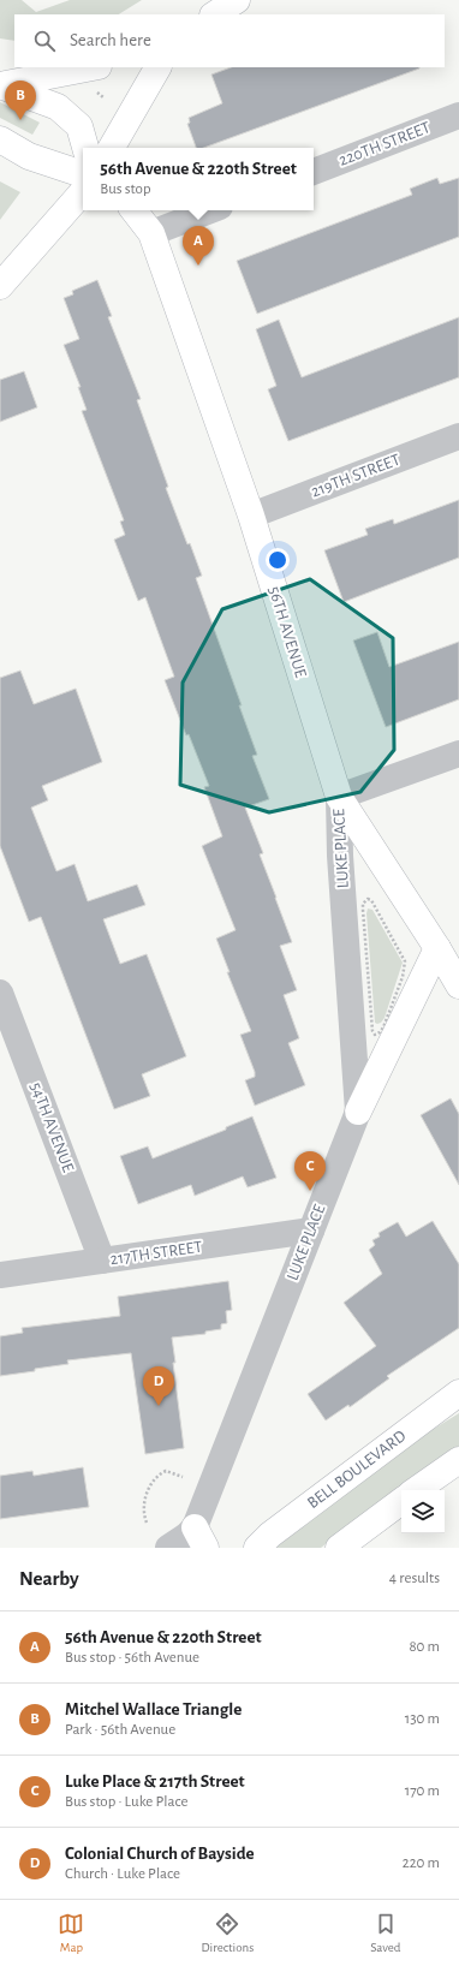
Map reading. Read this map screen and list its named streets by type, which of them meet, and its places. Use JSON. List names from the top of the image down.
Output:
{
  "streets": {
    "street": [
      "220TH STREET",
      "219TH STREET",
      "56TH AVENUE",
      "LUKE PLACE",
      "54TH AVENUE",
      "217TH STREET",
      "BELL BOULEVARD"
    ]
  },
  "crossings": [
    ["219TH STREET", "56TH AVENUE"],
    ["56TH AVENUE", "LUKE PLACE"],
    ["LUKE PLACE", "217TH STREET"],
    ["54TH AVENUE", "217TH STREET"]
  ],
  "page": {
    "search": "Search here",
    "pins": [
      "B",
      "A",
      "C",
      "D"
    ],
    "popup": ["56th Avenue & 220th Street", "Bus stop"],
    "heading": ["Nearby", "4 results"],
    "list": [
      {
        "mark": "A",
        "name": "56th Avenue & 220th Street",
        "note": "Bus stop · 56th Avenue",
        "value": "80 m"
      },
      {
        "mark": "B",
        "name": "Mitchel Wallace Triangle",
        "note": "Park · 56th Avenue",
        "value": "130 m"
      },
      {
        "mark": "C",
        "name": "Luke Place & 217th Street",
        "note": "Bus stop · Luke Place",
        "value": "170 m"
      },
      {
        "mark": "D",
        "name": "Colonial Church of Bayside",
        "note": "Church · Luke Place",
        "value": "220 m"
      }
    ],
    "nav": ["Map", "Directions", "Saved"]
  }
}
